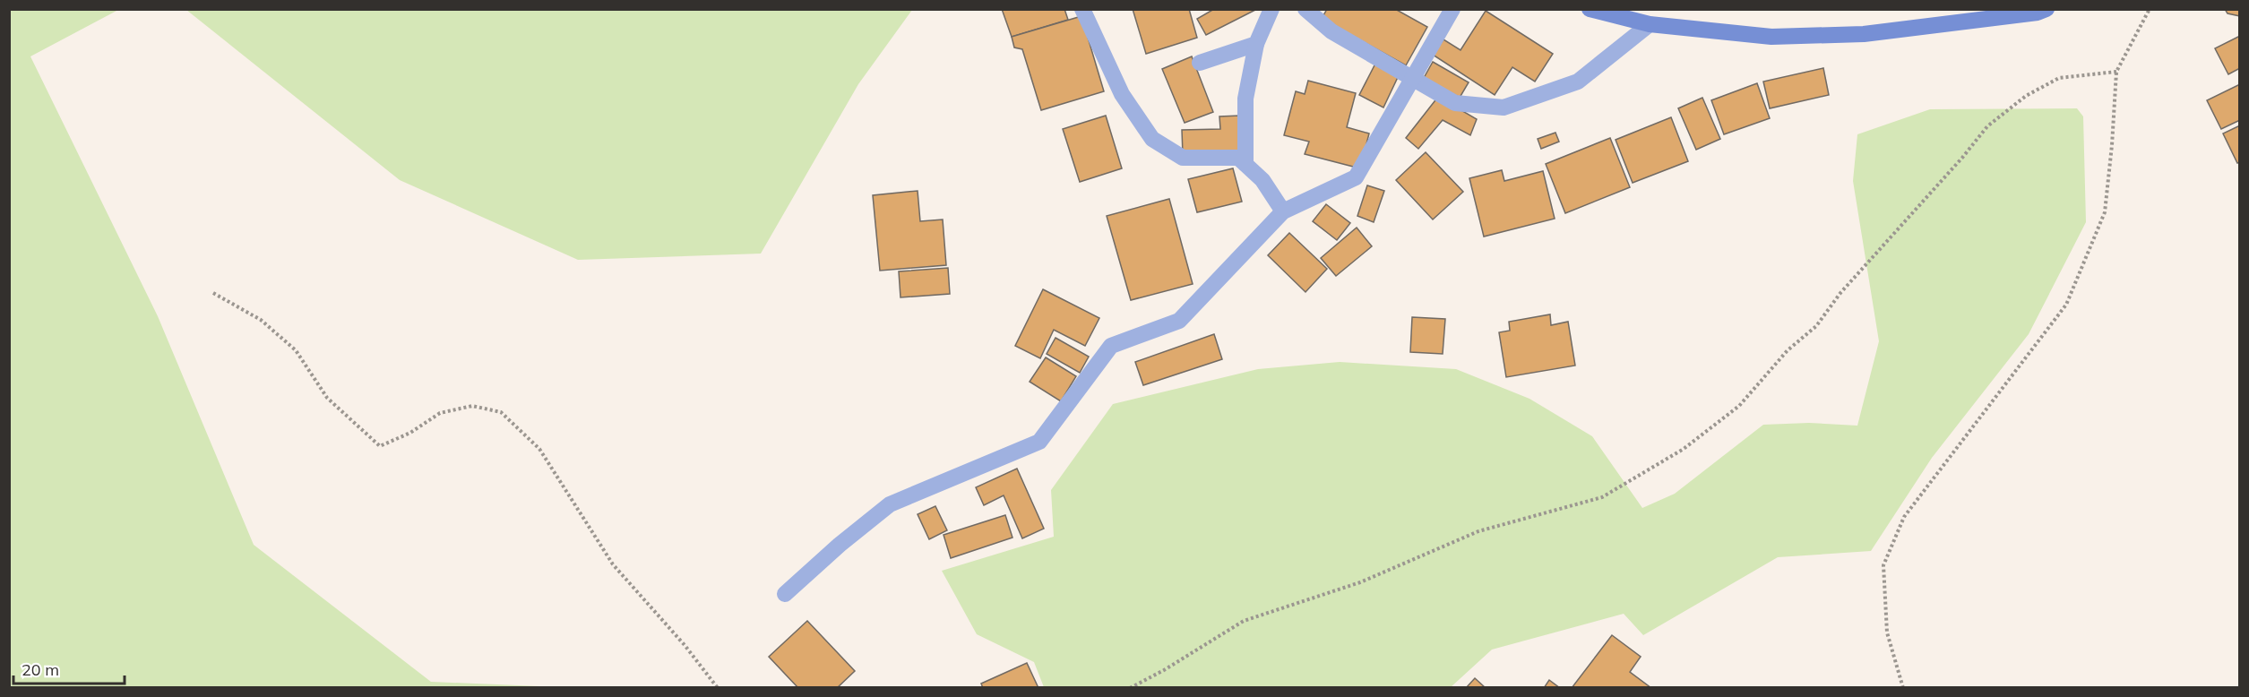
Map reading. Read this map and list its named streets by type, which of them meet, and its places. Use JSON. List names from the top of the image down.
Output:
{
  "scale_bar": "20 m"
}
